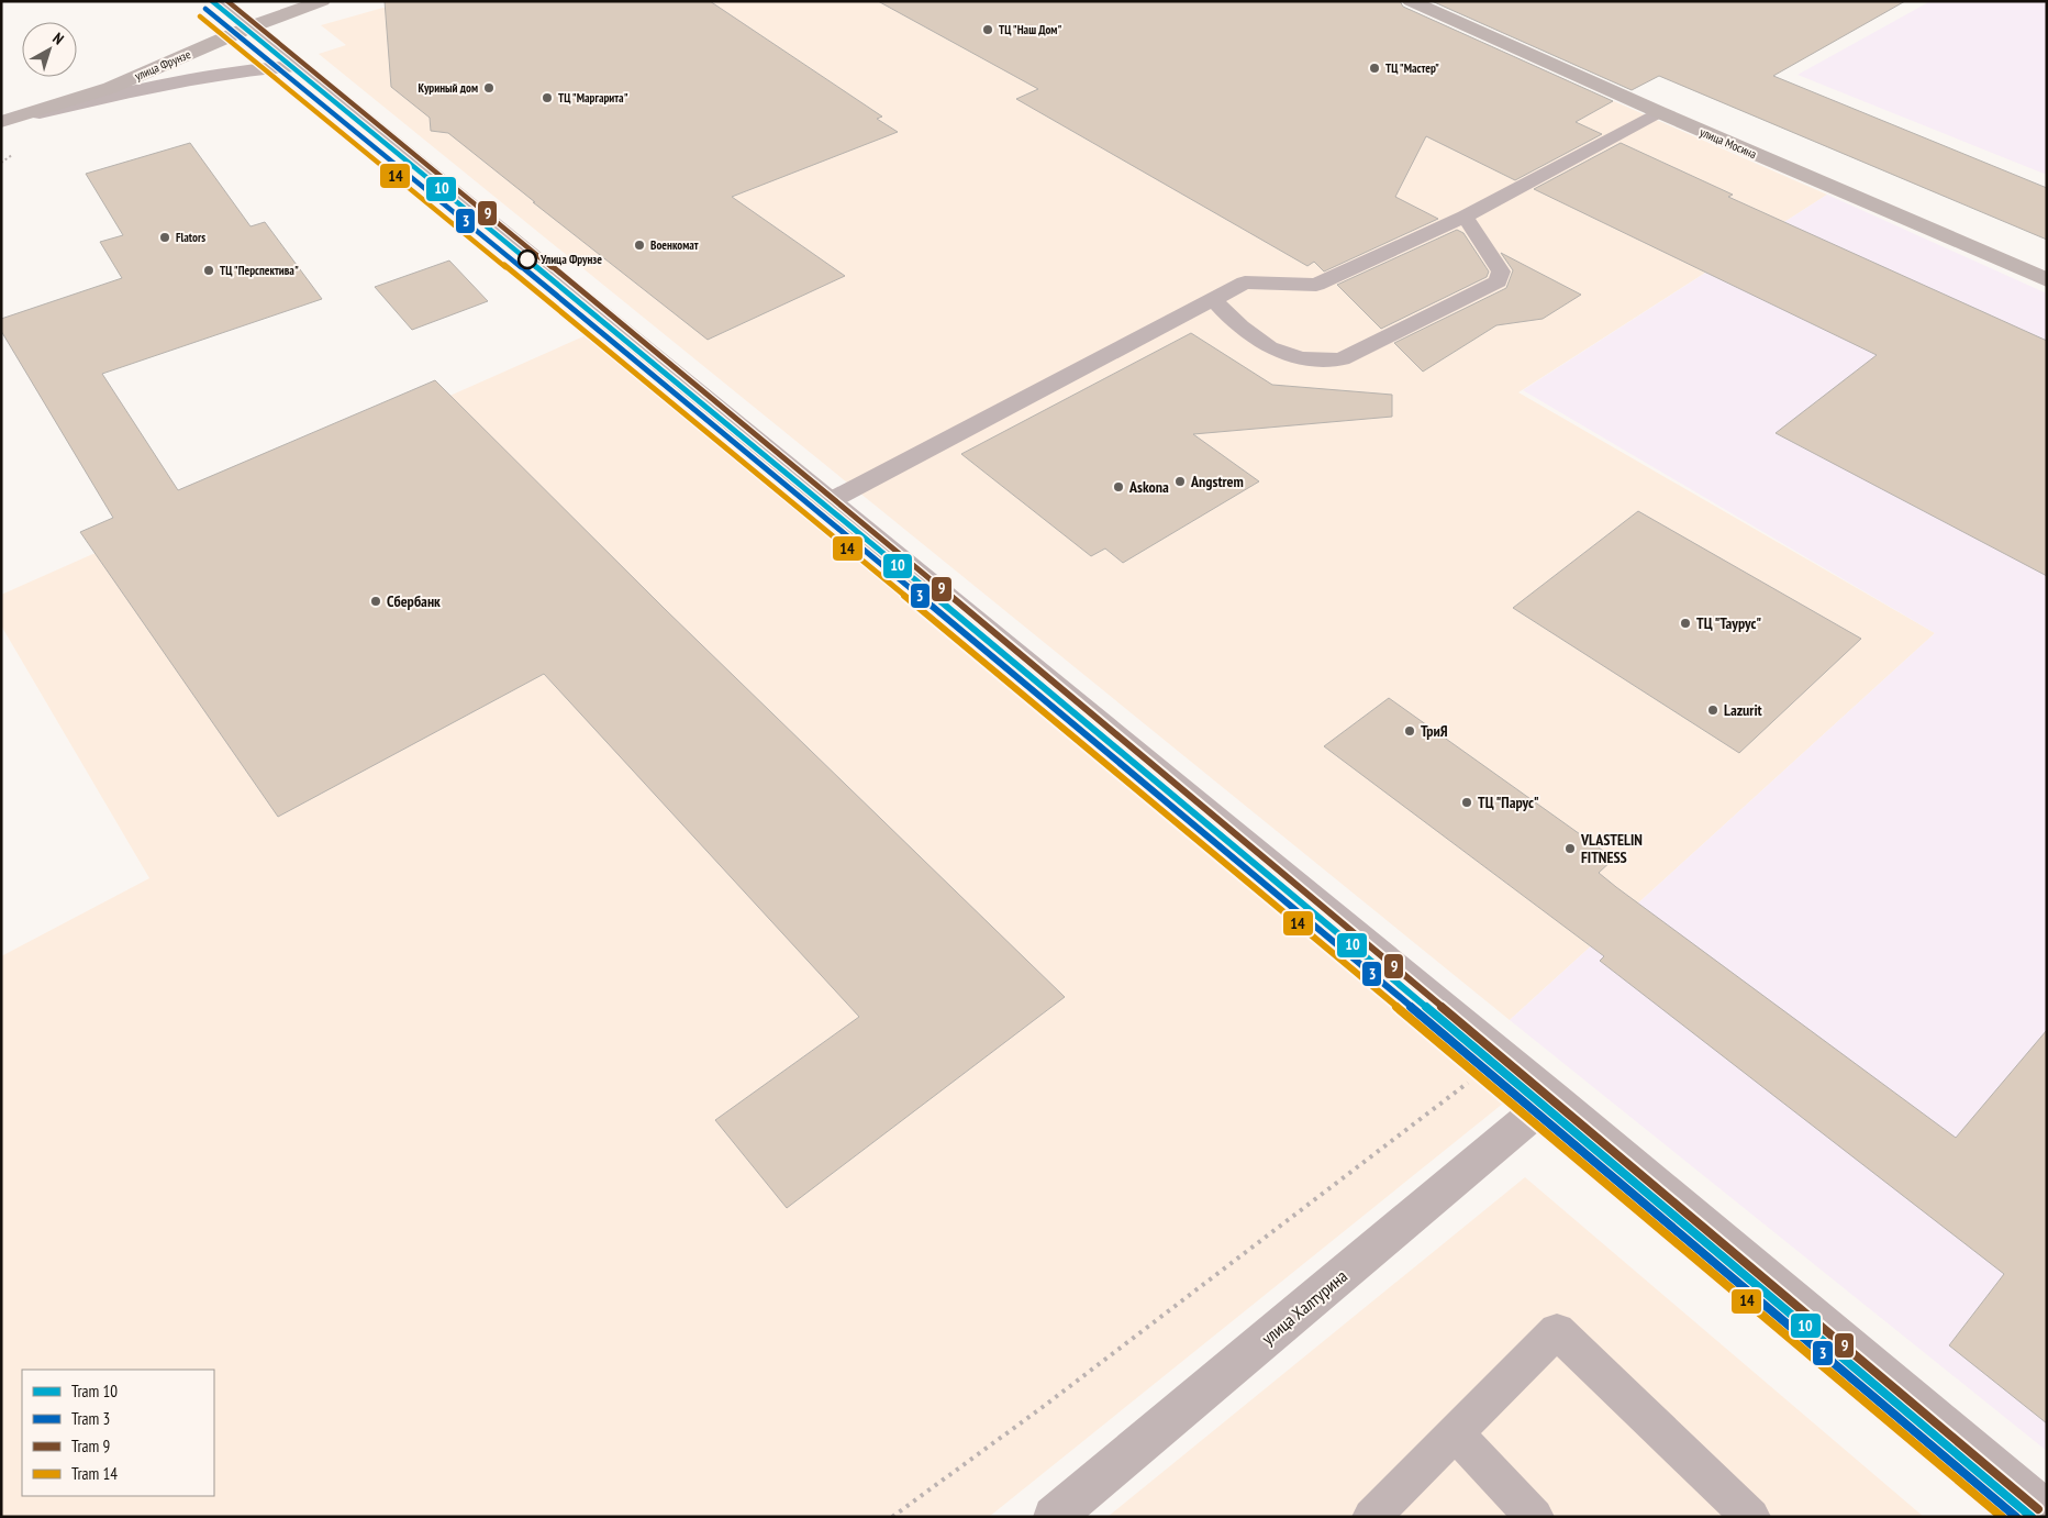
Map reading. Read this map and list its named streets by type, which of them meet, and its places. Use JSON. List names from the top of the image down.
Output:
{
  "streets": {
    "main road": ["улица Фрунзе", "улица Мосина"],
    "street": ["улица Халтурина"]
  },
  "places": [
    "ТЦ \"Наш Дом\"",
    "ТЦ \"Мастер\"",
    "Куриный дом",
    "ТЦ \"Маргарита\"",
    "Flators",
    "Военкомат",
    "Улица Фрунзе",
    "ТЦ \"Перспектива\"",
    "Angstrem",
    "Askona",
    "Сбербанк",
    "ТЦ \"Таурус\"",
    "Lazurit",
    "ТриЯ",
    "ТЦ \"Парус\"",
    "VLASTELIN FITNESS"
  ],
  "lines": [
    "tram line 10",
    "tram line 9",
    "tram line 3",
    "tram line 14"
  ],
  "legend": [
    "Tram 10",
    "Tram 3",
    "Tram 9",
    "Tram 14"
  ],
  "north": "top right"
}
